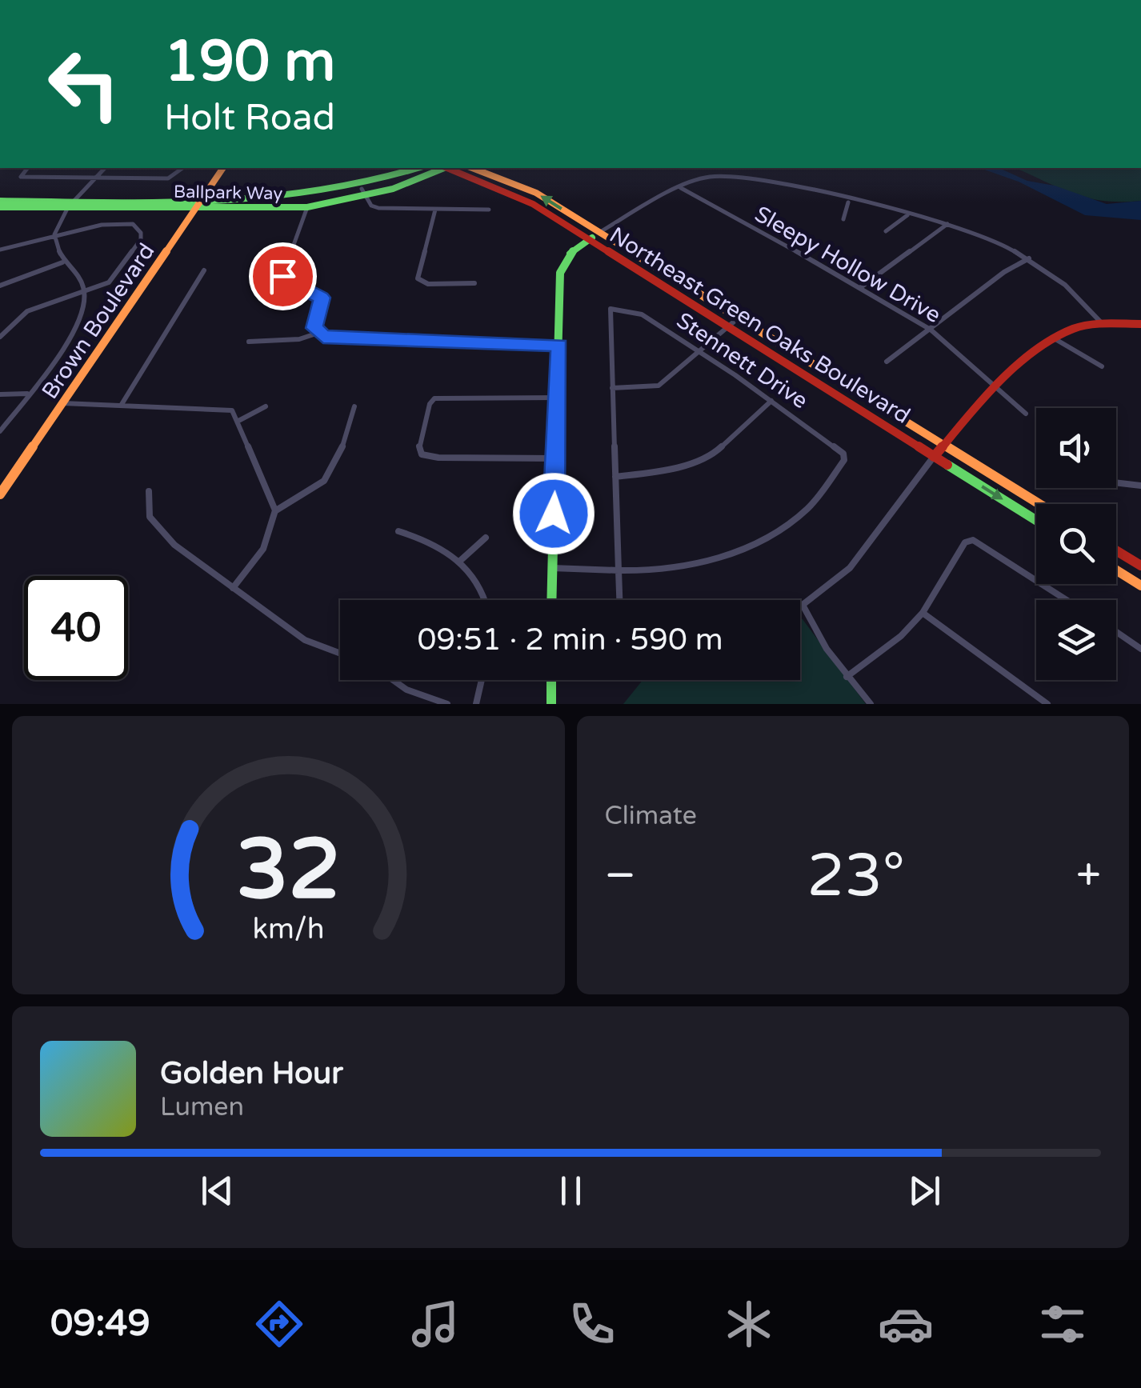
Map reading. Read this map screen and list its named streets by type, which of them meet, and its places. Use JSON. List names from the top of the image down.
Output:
{
  "streets": {
    "main road": ["Ballpark Way", "Brown Boulevard", "Northeast Green Oaks Boulevard"],
    "street": ["Sleepy Hollow Drive", "Stennett Drive"]
  },
  "crossings": [
    ["Ballpark Way", "Brown Boulevard"]
  ],
  "page": {
    "turn": ["190 m", "Holt Road"],
    "limit": "40",
    "trip": "09:51 · 2 min · 590 m",
    "tile": "Climate",
    "heat": ["−", "23°", "+"],
    "song": ["Golden Hour", "Lumen"],
    "tabs": "09:49",
    "gauge": ["32", "km/h"]
  }
}
